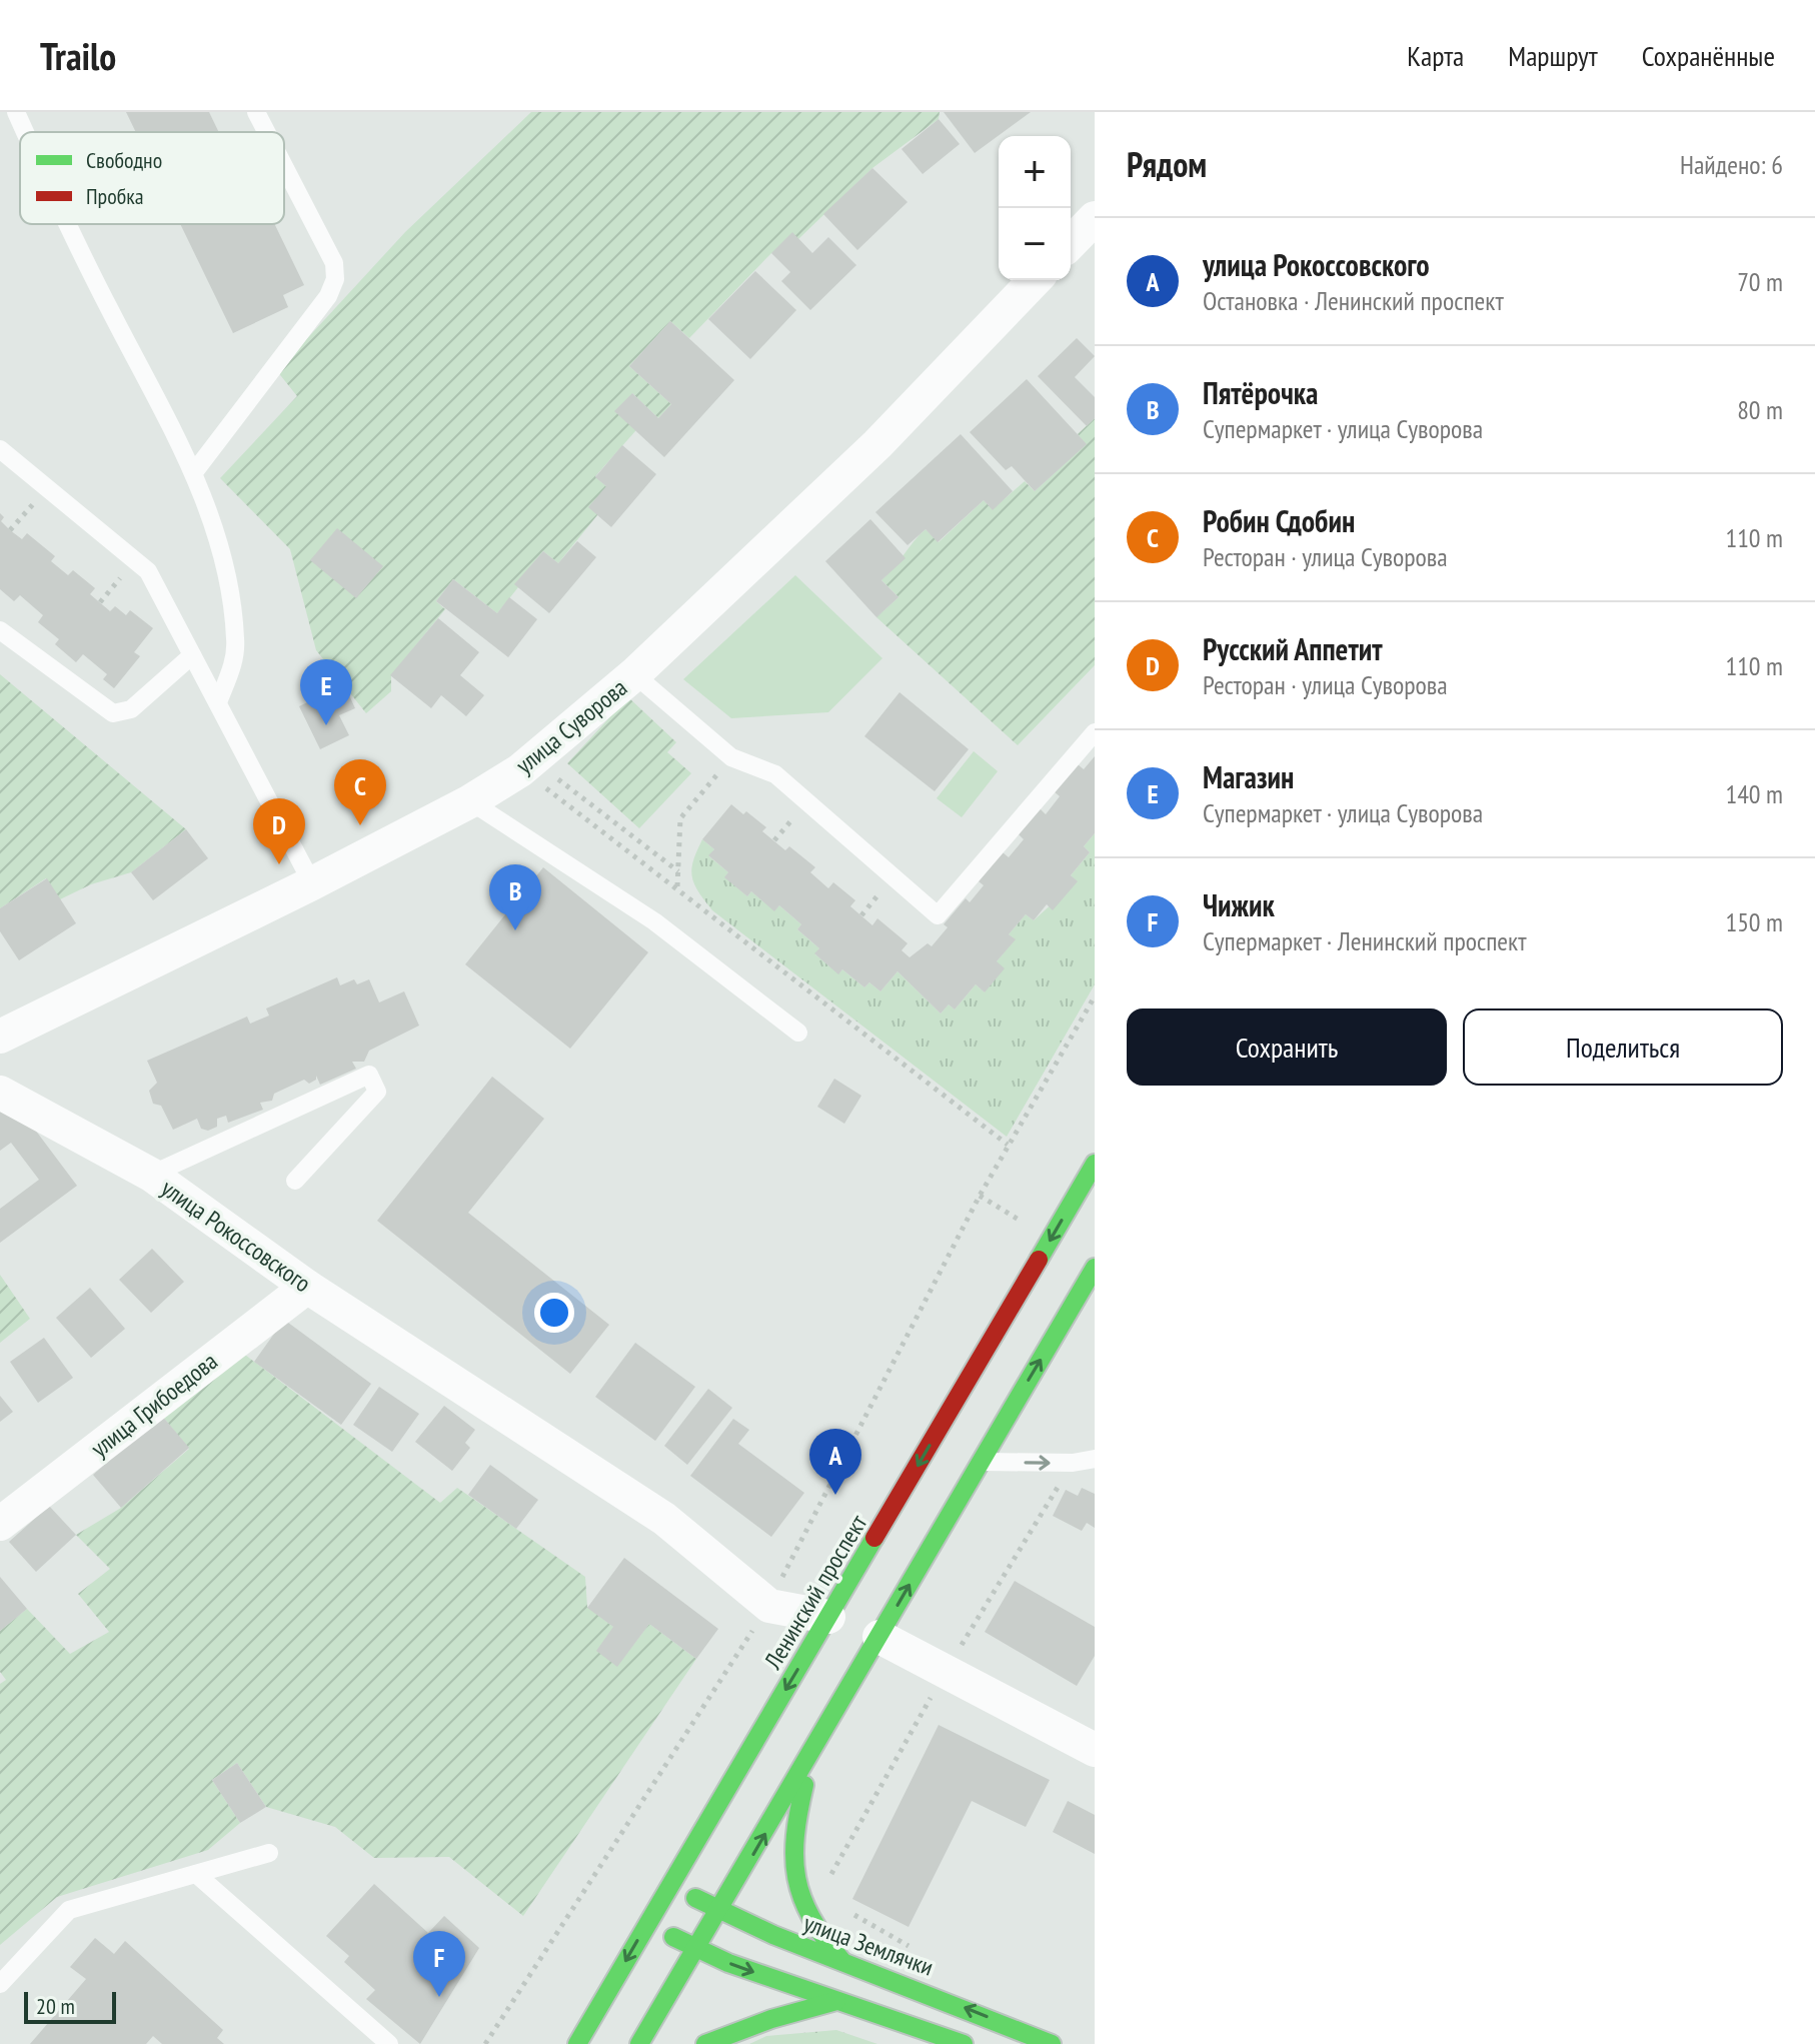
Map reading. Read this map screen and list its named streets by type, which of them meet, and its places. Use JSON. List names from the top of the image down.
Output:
{
  "streets": {
    "main road": ["Ленинский проспект", "улица Землячки"],
    "street": ["улица Суворова", "улица Рокоссовского", "улица Грибоедова"]
  },
  "crossings": [
    ["улица Рокоссовского", "улица Грибоедова"],
    ["улица Рокоссовского", "Ленинский проспект"],
    ["Ленинский проспект", "улица Землячки"]
  ],
  "legend": ["Свободно", "Пробка"],
  "scale_bar": "20 m",
  "page": {
    "header": "Trailo",
    "nav": ["Карта", "Маршрут", "Сохранённые"],
    "heading": ["Рядом", "Найдено: 6"],
    "map_buttons": ["+", "−"],
    "list": [
      {
        "mark": "A",
        "name": "улица Рокоссовского",
        "note": "Остановка · Ленинский проспект",
        "value": "70 m"
      },
      {
        "mark": "B",
        "name": "Пятёрочка",
        "note": "Супермаркет · улица Суворова",
        "value": "80 m"
      },
      {
        "mark": "C",
        "name": "Робин Сдобин",
        "note": "Ресторан · улица Суворова",
        "value": "110 m"
      },
      {
        "mark": "D",
        "name": "Русский Аппетит",
        "note": "Ресторан · улица Суворова",
        "value": "110 m"
      },
      {
        "mark": "E",
        "name": "Магазин",
        "note": "Супермаркет · улица Суворова",
        "value": "140 m"
      },
      {
        "mark": "F",
        "name": "Чижик",
        "note": "Супермаркет · Ленинский проспект",
        "value": "150 m"
      }
    ],
    "pins": [
      "E",
      "C",
      "D",
      "B",
      "A",
      "F"
    ],
    "buttons": ["Сохранить", "Поделиться"],
    "scale": "20 m"
  }
}
